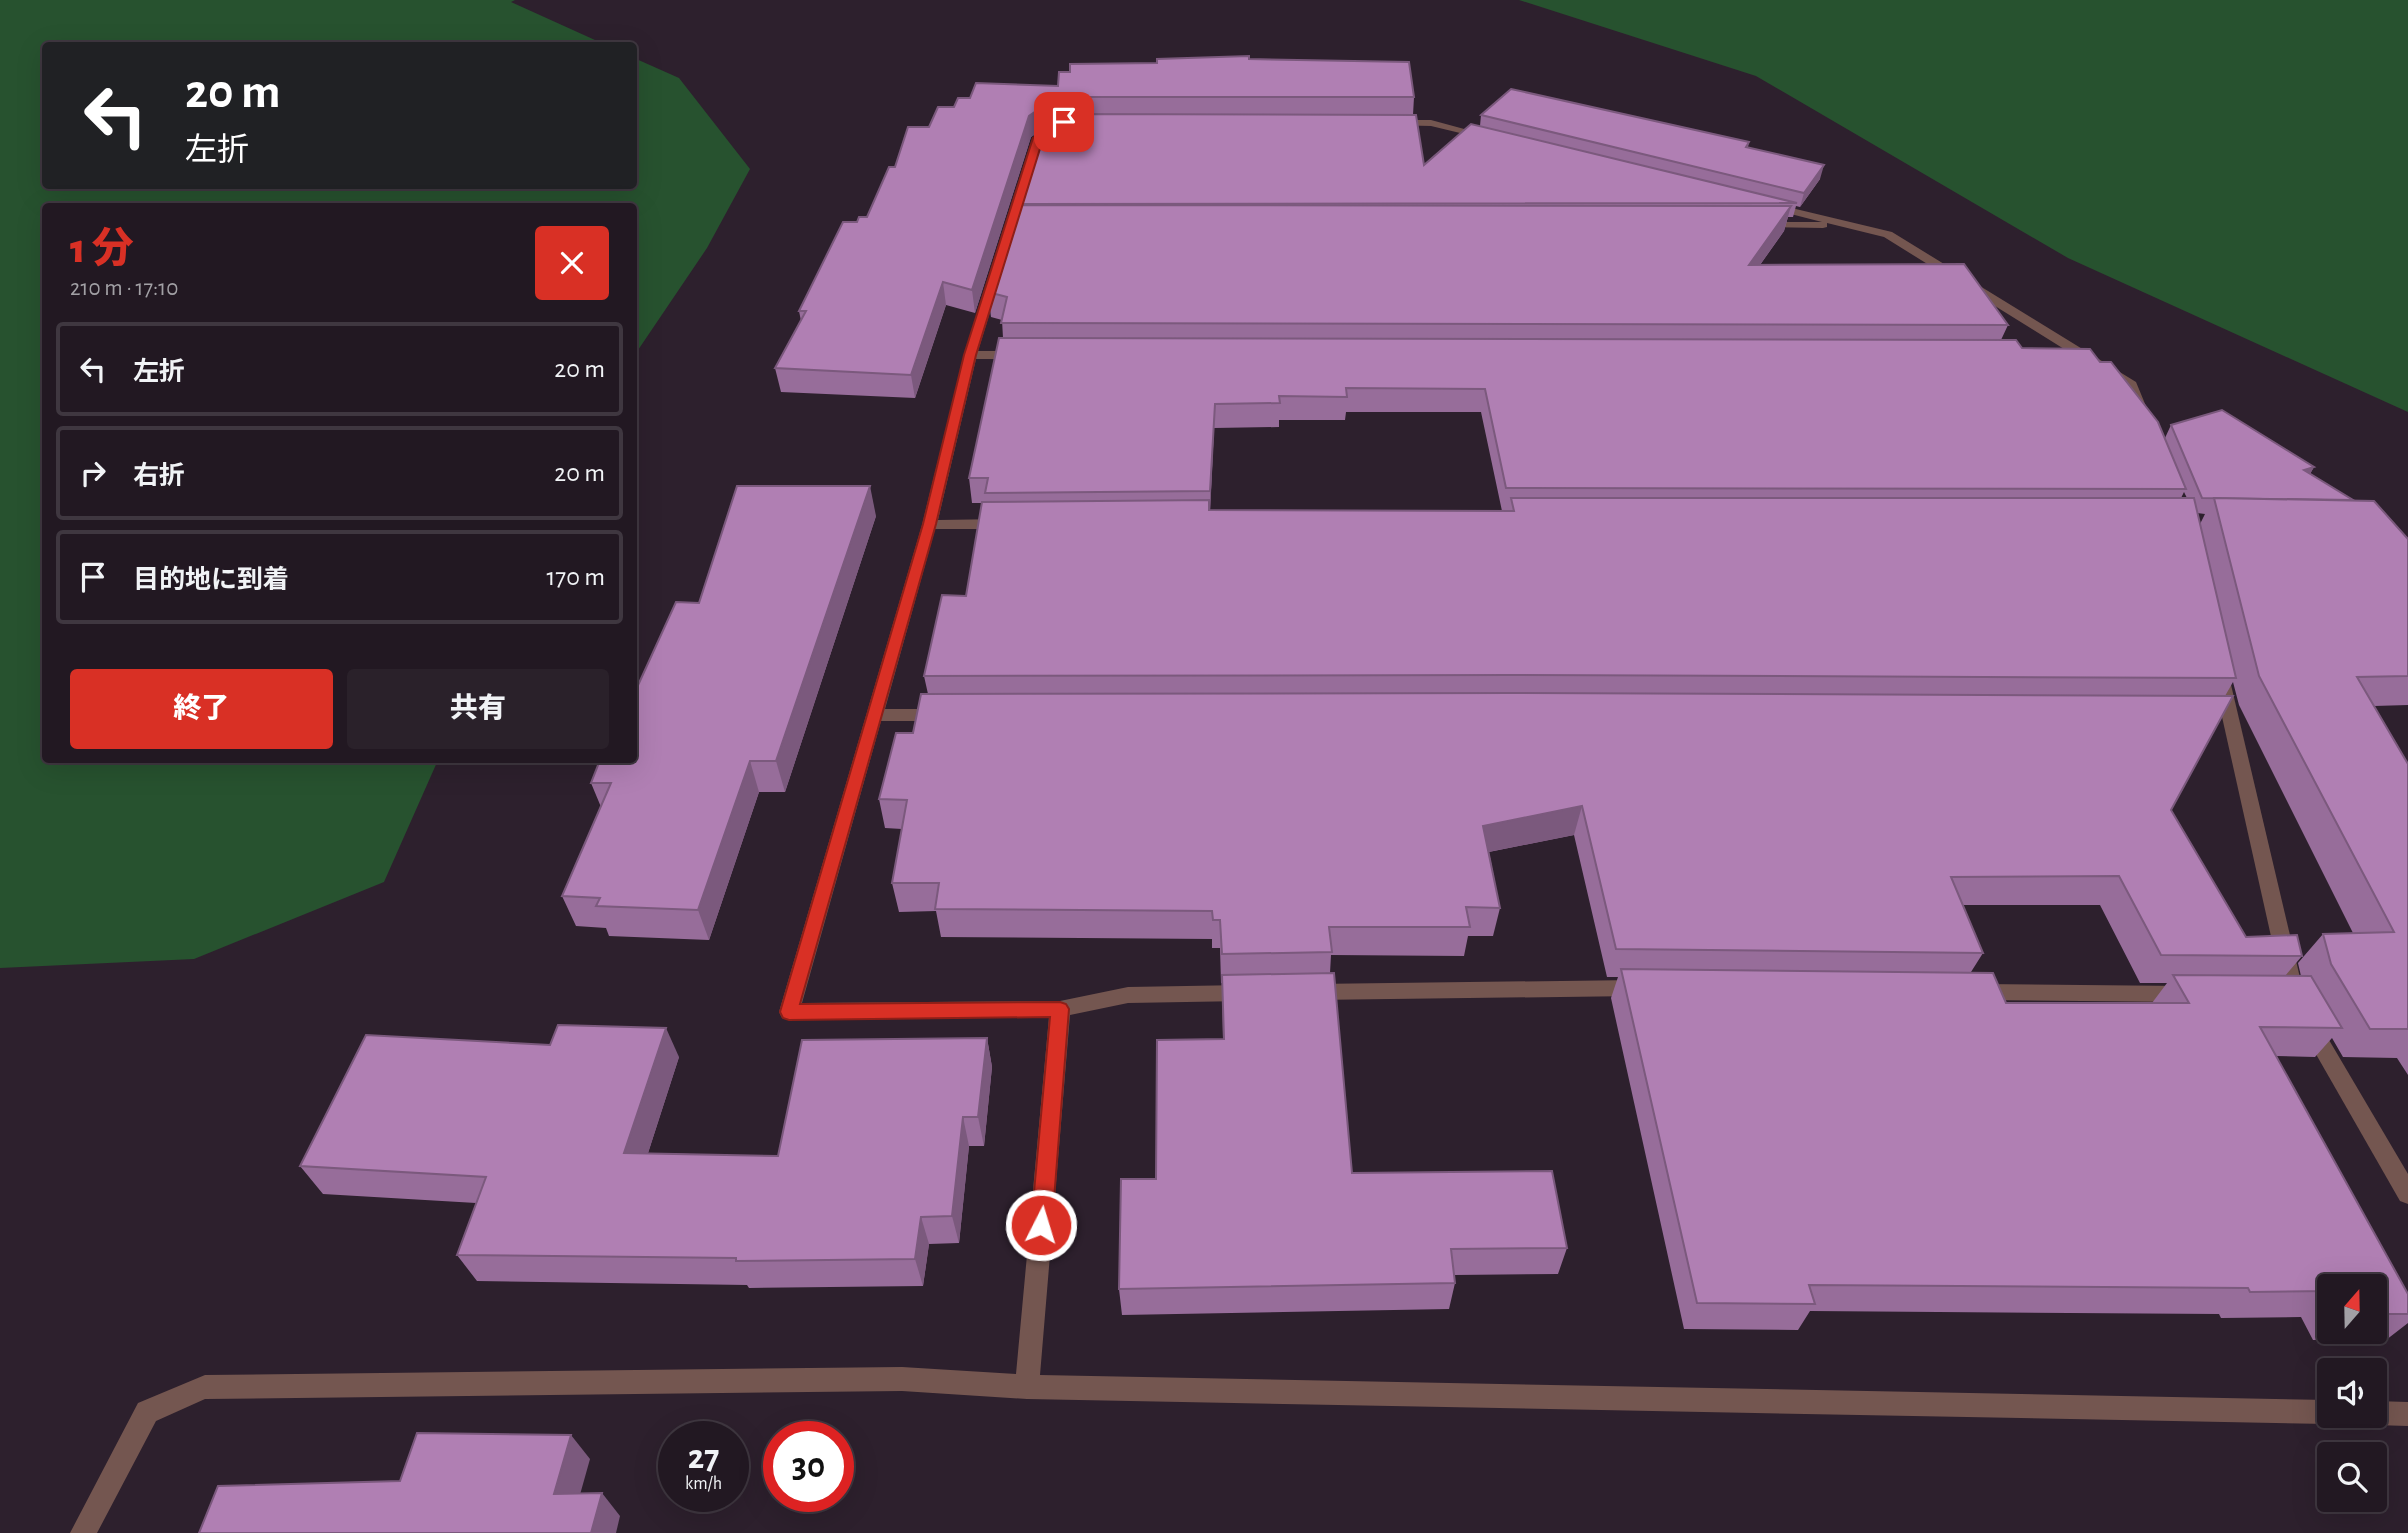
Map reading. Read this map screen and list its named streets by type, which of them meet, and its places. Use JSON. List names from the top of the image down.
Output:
{
  "north": "top",
  "page": {
    "turn": ["20 m", "左折"],
    "heading": ["1 分", "210 m · 17:10"],
    "list": [
      {
        "name": "左折",
        "value": "20 m"
      },
      {
        "name": "右折",
        "value": "20 m"
      },
      {
        "name": "目的地に到着",
        "value": "170 m"
      }
    ],
    "buttons": ["終了", "共有"],
    "speed": "27 km/h",
    "limit": "30"
  }
}
